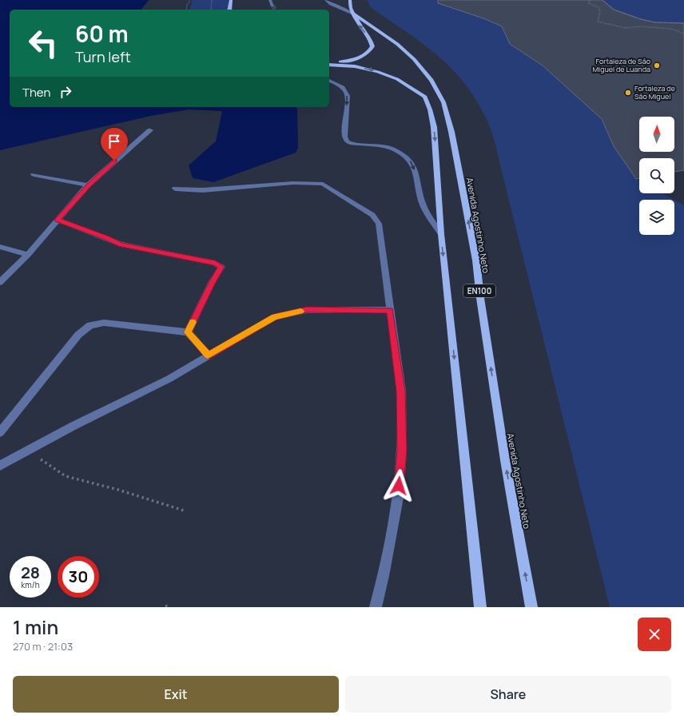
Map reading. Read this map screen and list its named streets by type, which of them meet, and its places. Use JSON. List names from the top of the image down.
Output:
{
  "streets": {
    "main road": ["Avenida Agostinho Neto", "EN100"]
  },
  "places": ["Fortaleza de São Miguel de Luanda", "Fortaleza de São Miguel"],
  "north": "top",
  "page": {
    "turn": ["60 m", "Turn left"],
    "then": "Then",
    "speed": "28 km/h",
    "limit": "30",
    "heading": ["1 min", "270 m · 21:03"],
    "buttons": ["Exit", "Share"]
  }
}
